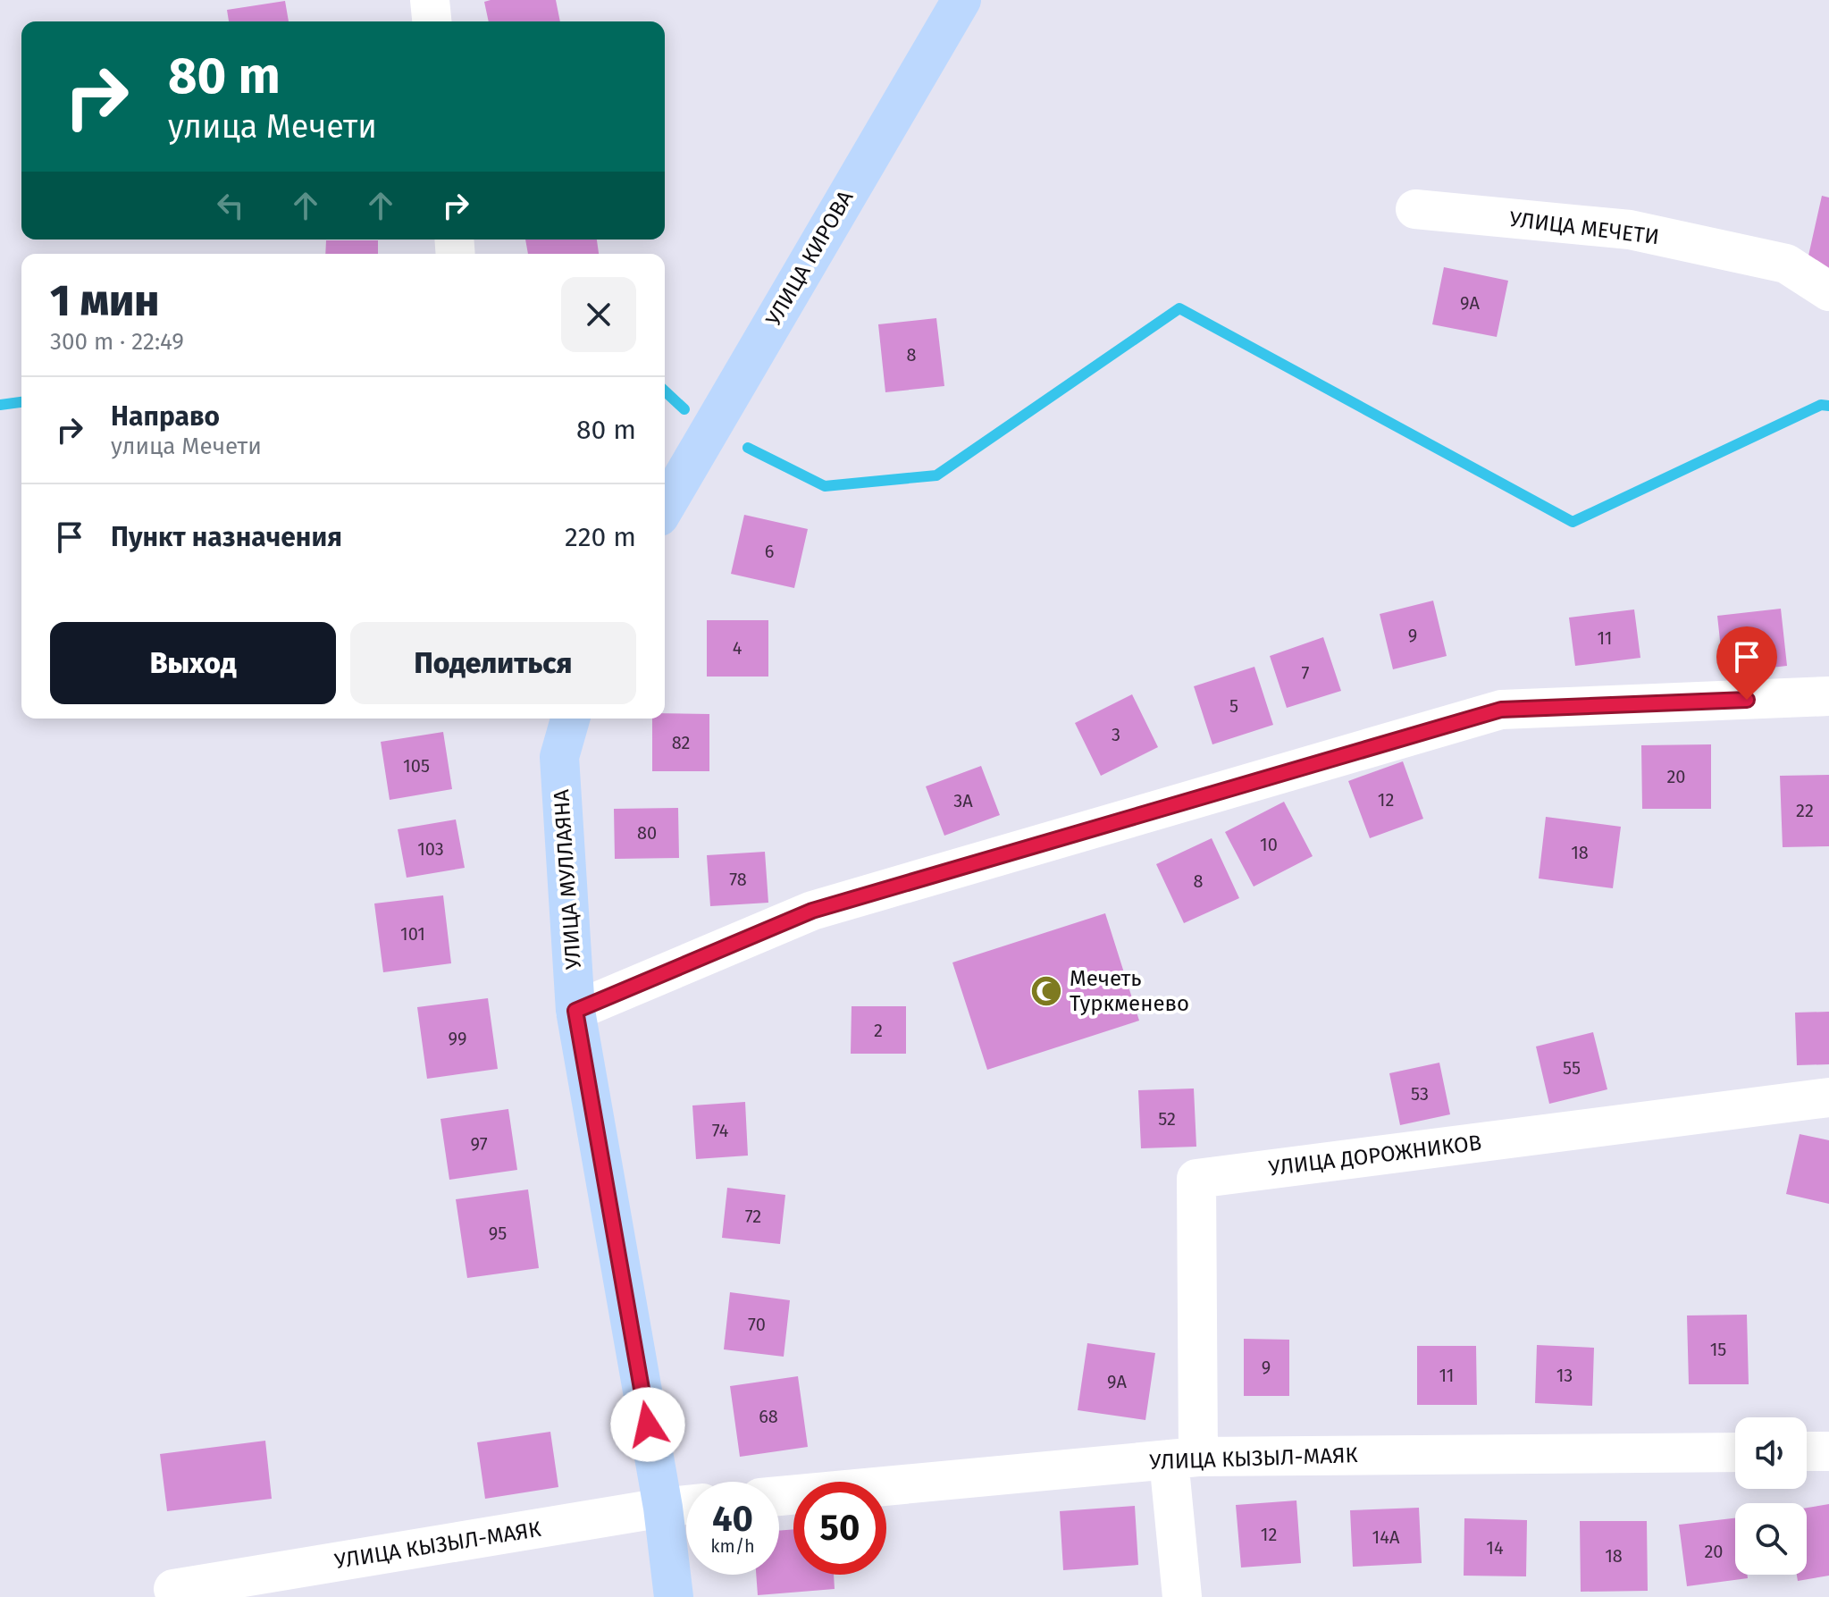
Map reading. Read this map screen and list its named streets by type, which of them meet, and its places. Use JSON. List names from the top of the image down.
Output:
{
  "streets": {
    "main road": ["УЛИЦА КИРОВА", "УЛИЦА МУЛЛАЯНА"],
    "street": ["УЛИЦА МЕЧЕТИ", "УЛИЦА ДОРОЖНИКОВ", "УЛИЦА КЫЗЫЛ-МАЯК"]
  },
  "crossings": [
    ["УЛИЦА МУЛЛАЯНА", "УЛИЦА КЫЗЫЛ-МАЯК"],
    ["УЛИЦА ДОРОЖНИКОВ", "УЛИЦА КЫЗЫЛ-МАЯК"]
  ],
  "places": {
    "mosque": ["Мечеть Туркменево"]
  },
  "house_numbers": [
    "9А",
    "8",
    "6",
    "9",
    "11",
    "4",
    "7",
    "5",
    "3",
    "82",
    "105",
    "20",
    "12",
    "3А",
    "22",
    "80",
    "10",
    "103",
    "18",
    "78",
    "8",
    "101",
    "2",
    "99",
    "55",
    "53",
    "52",
    "74",
    "97",
    "72",
    "95",
    "70",
    "15",
    "9",
    "11",
    "13",
    "9А",
    "68",
    "12",
    "14А",
    "14",
    "20",
    "18"
  ],
  "page": {
    "turn": ["80 m", "улица Мечети"],
    "heading": ["1 мин", "300 m · 22:49"],
    "list": [
      {
        "name": "Направо",
        "note": "улица Мечети",
        "value": "80 m"
      },
      {
        "name": "Пункт назначения",
        "value": "220 m"
      }
    ],
    "buttons": ["Выход", "Поделиться"],
    "speed": "40 km/h",
    "limit": "50"
  }
}
